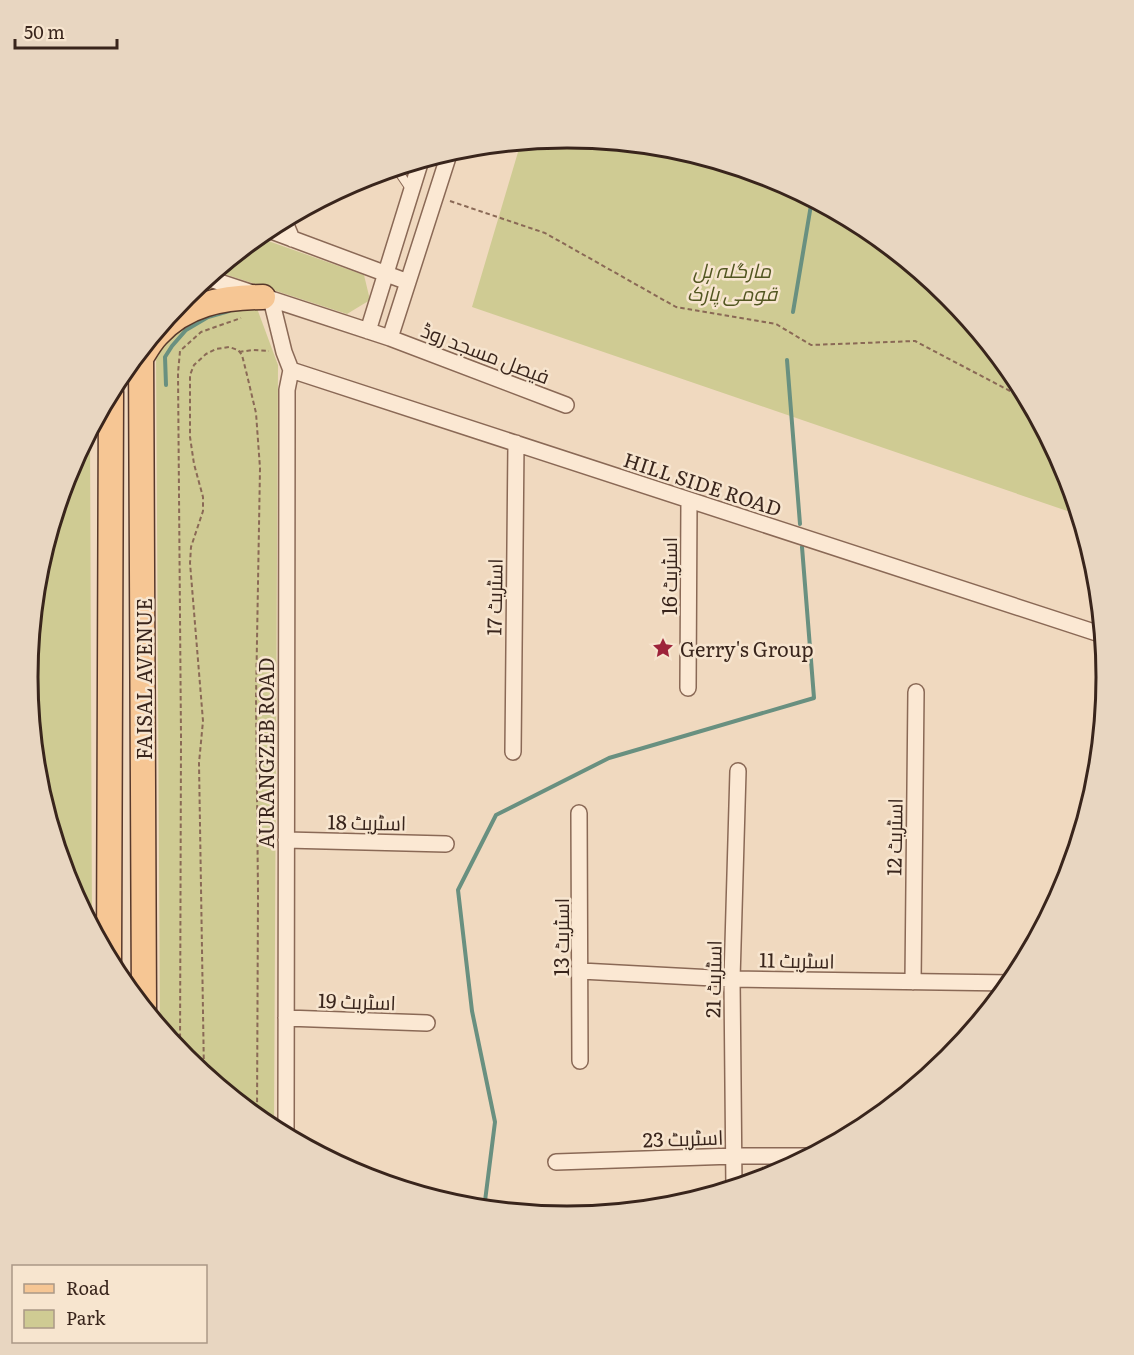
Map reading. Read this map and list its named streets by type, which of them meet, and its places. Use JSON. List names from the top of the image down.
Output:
{
  "streets": {
    "main road": ["FAISAL AVENUE"],
    "street": [
      "فیصل مسجد روڈ",
      "HILL SIDE ROAD",
      "اسٹریٹ 16",
      "اسٹریٹ 17",
      "AURANGZEB ROAD",
      "اسٹریٹ 18",
      "اسٹریٹ 12",
      "اسٹریٹ 13",
      "اسٹریٹ 11",
      "اسٹریٹ 21",
      "اسٹریٹ 19",
      "اسٹریٹ 23"
    ]
  },
  "crossings": [
    ["HILL SIDE ROAD", "اسٹریٹ 16"],
    ["HILL SIDE ROAD", "اسٹریٹ 17"],
    ["HILL SIDE ROAD", "AURANGZEB ROAD"],
    ["AURANGZEB ROAD", "اسٹریٹ 18"],
    ["AURANGZEB ROAD", "اسٹریٹ 19"],
    ["اسٹریٹ 12", "اسٹریٹ 11"],
    ["اسٹریٹ 13", "اسٹریٹ 11"],
    ["اسٹریٹ 11", "اسٹریٹ 21"],
    ["اسٹریٹ 21", "اسٹریٹ 23"]
  ],
  "parks": ["مارگلہ ہل قومی پارک"],
  "places": {
    "place": ["Gerry's Group"]
  },
  "legend": ["Road", "Park"],
  "scale_bar": "50 m"
}
